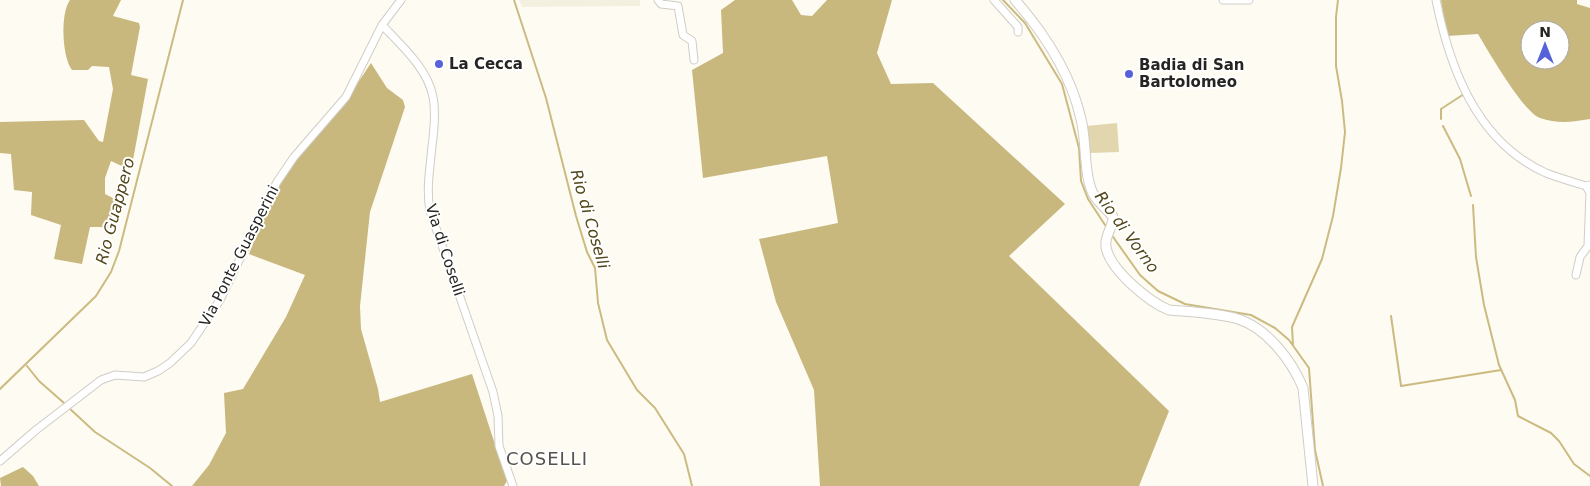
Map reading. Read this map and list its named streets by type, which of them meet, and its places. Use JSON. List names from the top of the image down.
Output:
{
  "streets": {
    "street": ["Via di Coselli", "Via Ponte Guasperini"]
  },
  "crossings": [
    ["Via di Coselli", "Via Ponte Guasperini"]
  ],
  "districts": ["COSELLI"],
  "water": ["Rio Guappero", "Rio di Coselli", "Rio di Vorno"],
  "places": ["La Cecca", "Badia di San Bartolomeo"],
  "north": "top"
}
